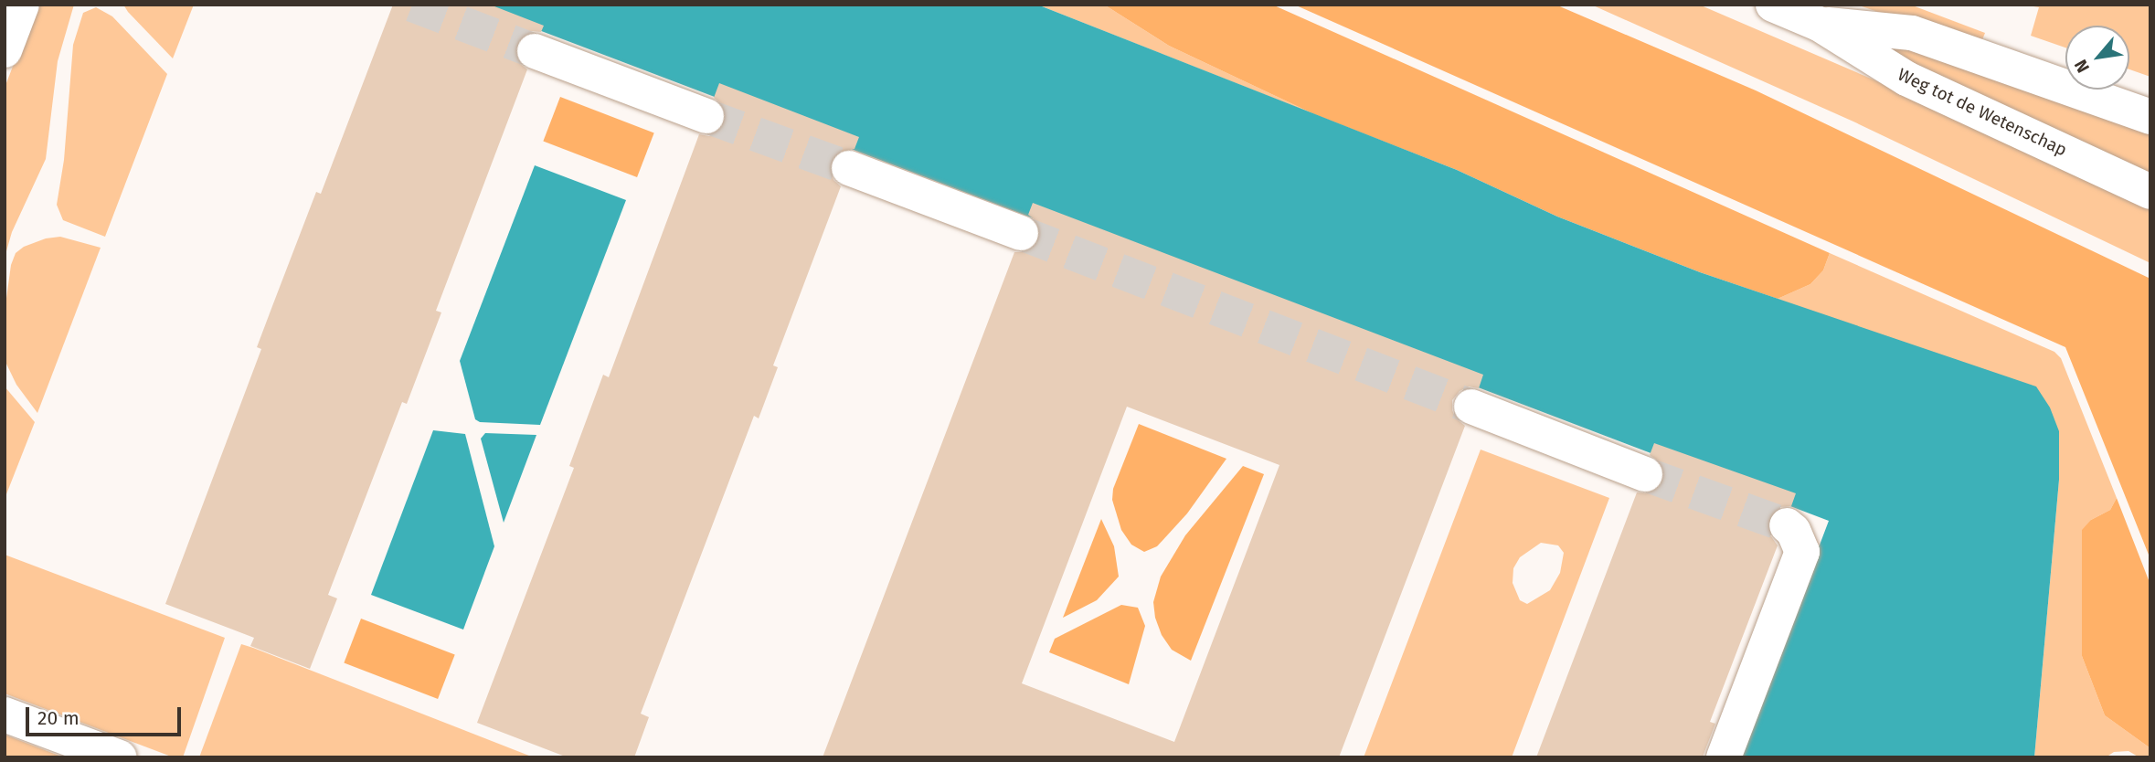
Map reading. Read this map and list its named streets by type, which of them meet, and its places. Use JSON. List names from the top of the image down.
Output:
{
  "streets": {
    "street": ["Weg tot de Wetenschap"]
  },
  "scale_bar": "20 m",
  "north": "bottom left"
}
